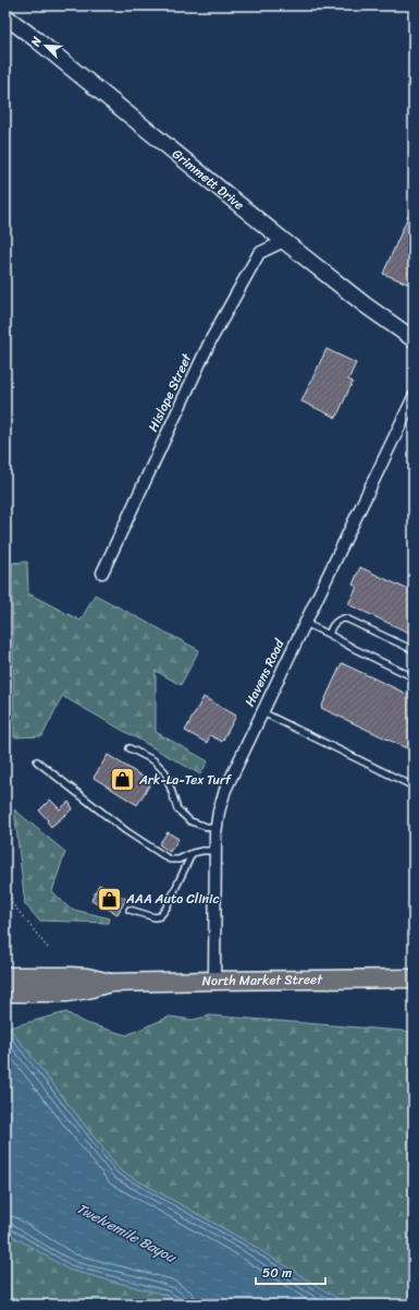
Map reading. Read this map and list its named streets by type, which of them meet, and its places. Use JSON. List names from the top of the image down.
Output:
{
  "streets": {
    "main road": ["Grimmett Drive", "North Market Street"],
    "street": ["Hislope Street", "Havens Road"]
  },
  "crossings": [
    ["Grimmett Drive", "Hislope Street"],
    ["Havens Road", "North Market Street"]
  ],
  "water": ["Twelvemile Bayou"],
  "places": {
    "shop": ["Ark-La-Tex Turf", "AAA Auto Clinic"]
  },
  "scale_bar": "50 m",
  "north": "top left"
}
